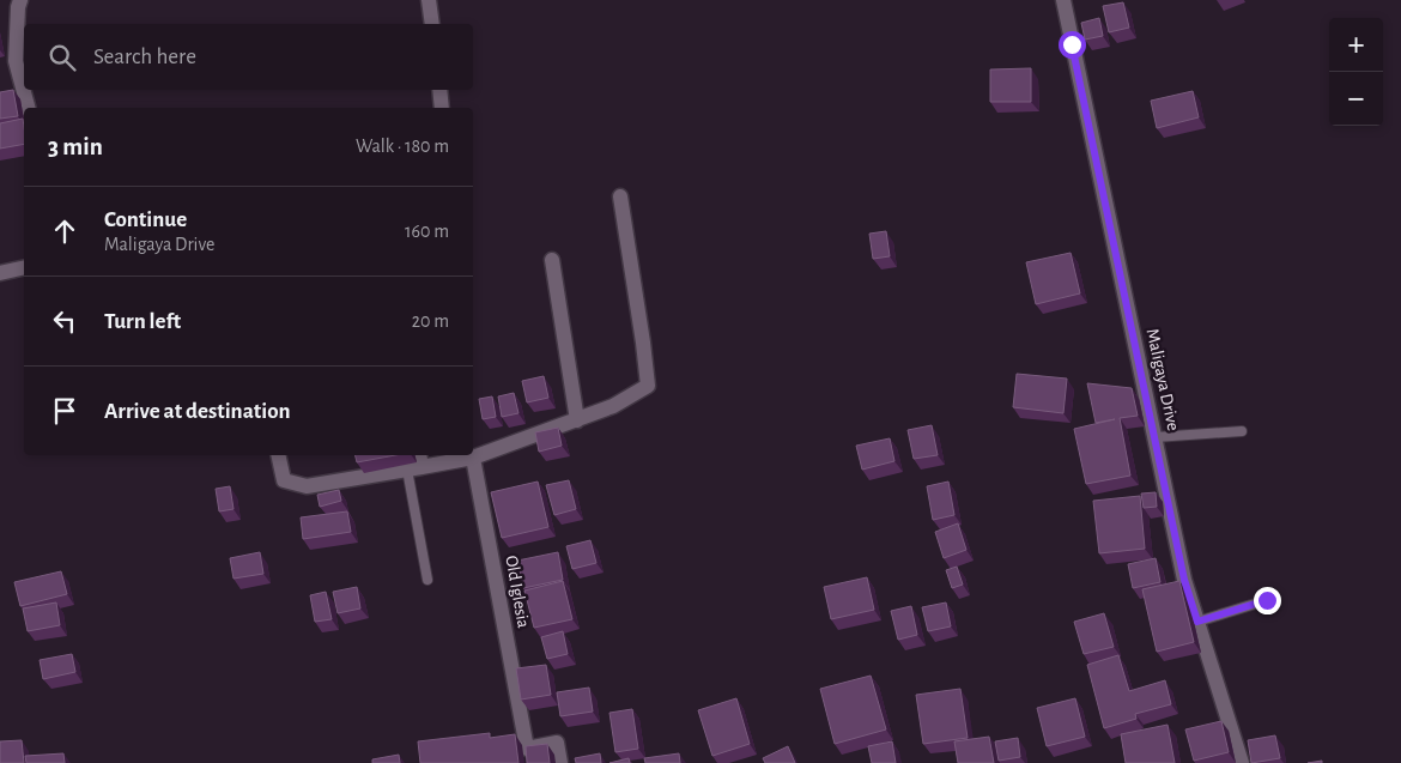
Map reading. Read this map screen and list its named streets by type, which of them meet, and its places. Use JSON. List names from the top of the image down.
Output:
{
  "streets": {
    "street": ["Maligaya Drive", "Old Iglesia"]
  },
  "page": {
    "map_buttons": ["+", "−"],
    "search": "Search here",
    "heading": ["3 min", "Walk · 180 m"],
    "list": [
      ["Continue", "Maligaya Drive", "160 m"],
      ["Turn left", "20 m"],
      "Arrive at destination"
    ]
  }
}
